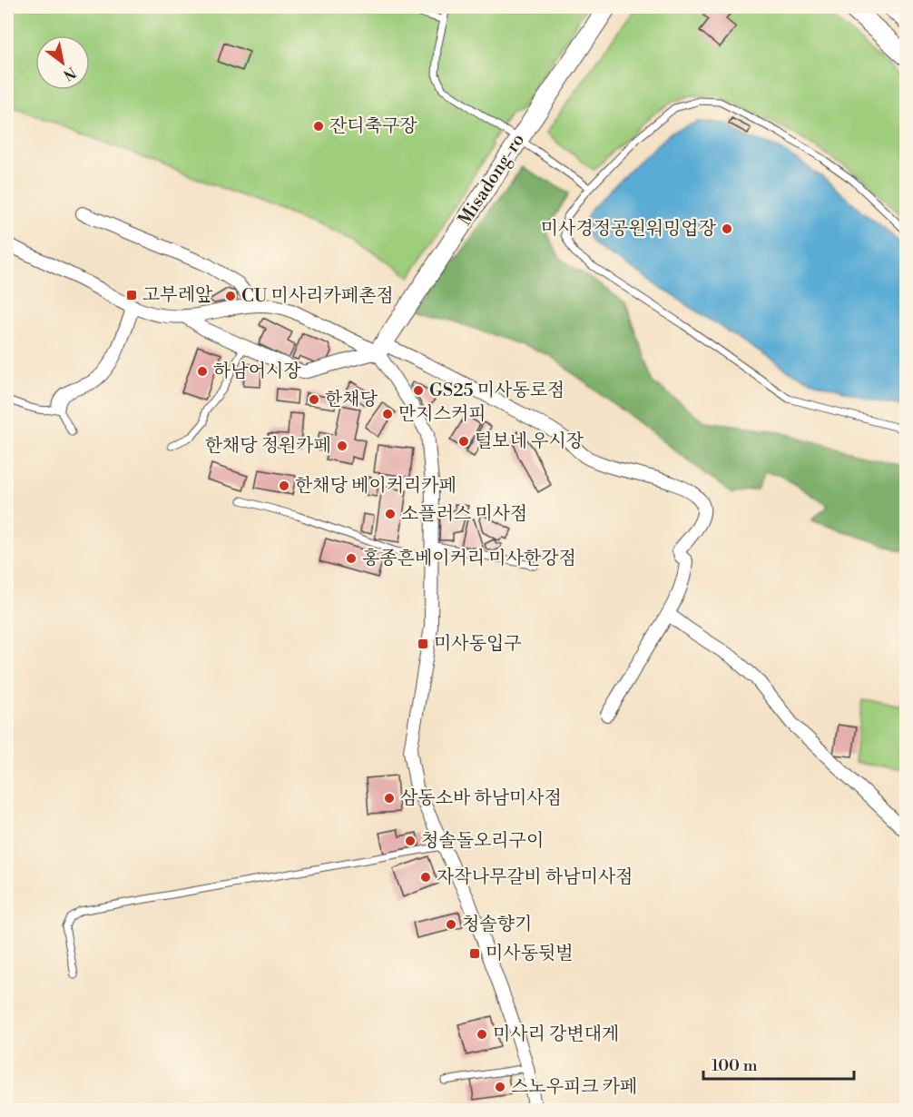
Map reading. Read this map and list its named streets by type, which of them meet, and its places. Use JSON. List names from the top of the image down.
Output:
{
  "streets": {
    "street": ["Misadong-ro"]
  },
  "places": {
    "other": [
      "잔디축구장",
      "미사경정공원워밍업장",
      "CU 미사리카페촌점",
      "하남어시장",
      "GS25 미사동로점",
      "한채당",
      "만지스커피",
      "털보네 우시장",
      "한채당 정원카페",
      "한채당 베이커리카페",
      "소플러스 미사점",
      "홍종흔베이커리 미사한강점",
      "삼동소바 하남미사점",
      "청솔돌오리구이",
      "자작나무갈비 하남미사점",
      "청솔향기",
      "미사리 강변대게",
      "스노우피크 카페"
    ],
    "transit": ["고부레앞", "미사동입구", "미사동뒷벌"]
  },
  "scale_bar": "100 m",
  "north": "bottom right"
}
